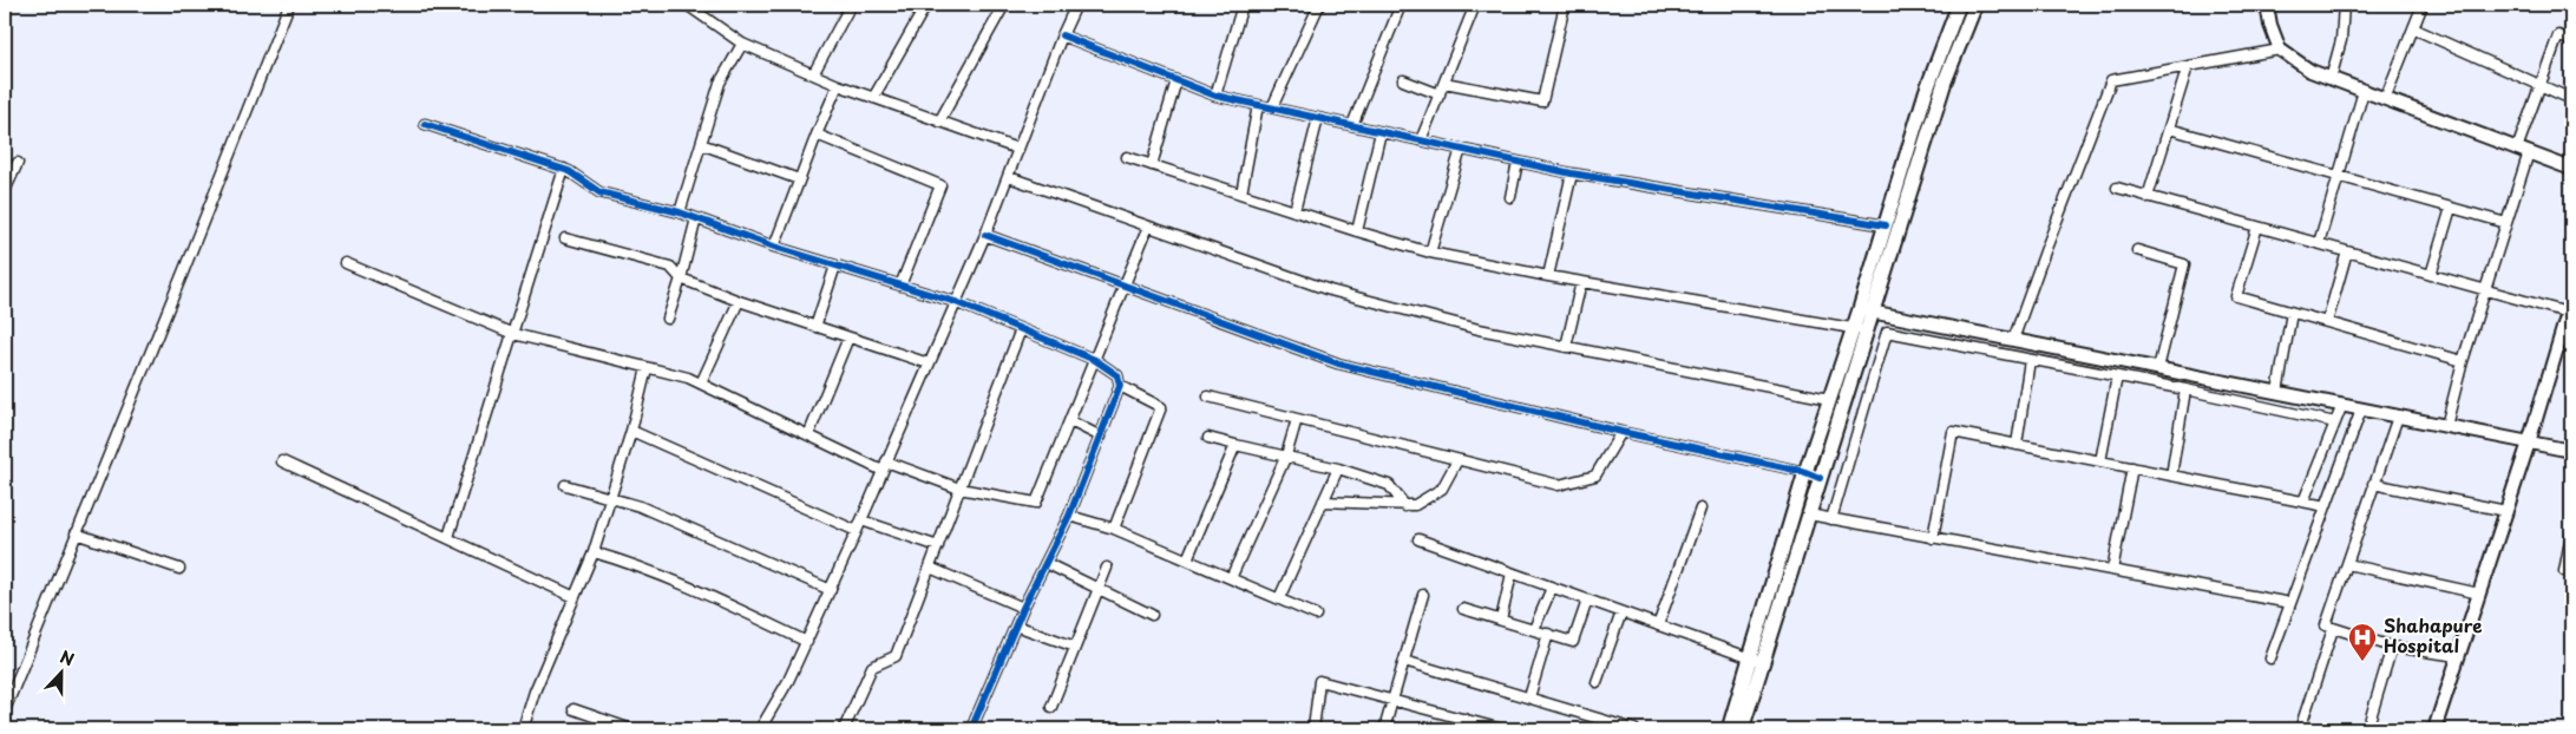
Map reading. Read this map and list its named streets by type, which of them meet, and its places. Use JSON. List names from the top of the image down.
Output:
{
  "places": {
    "hospital": ["Shahapure Hospital"]
  },
  "north": "top"
}
